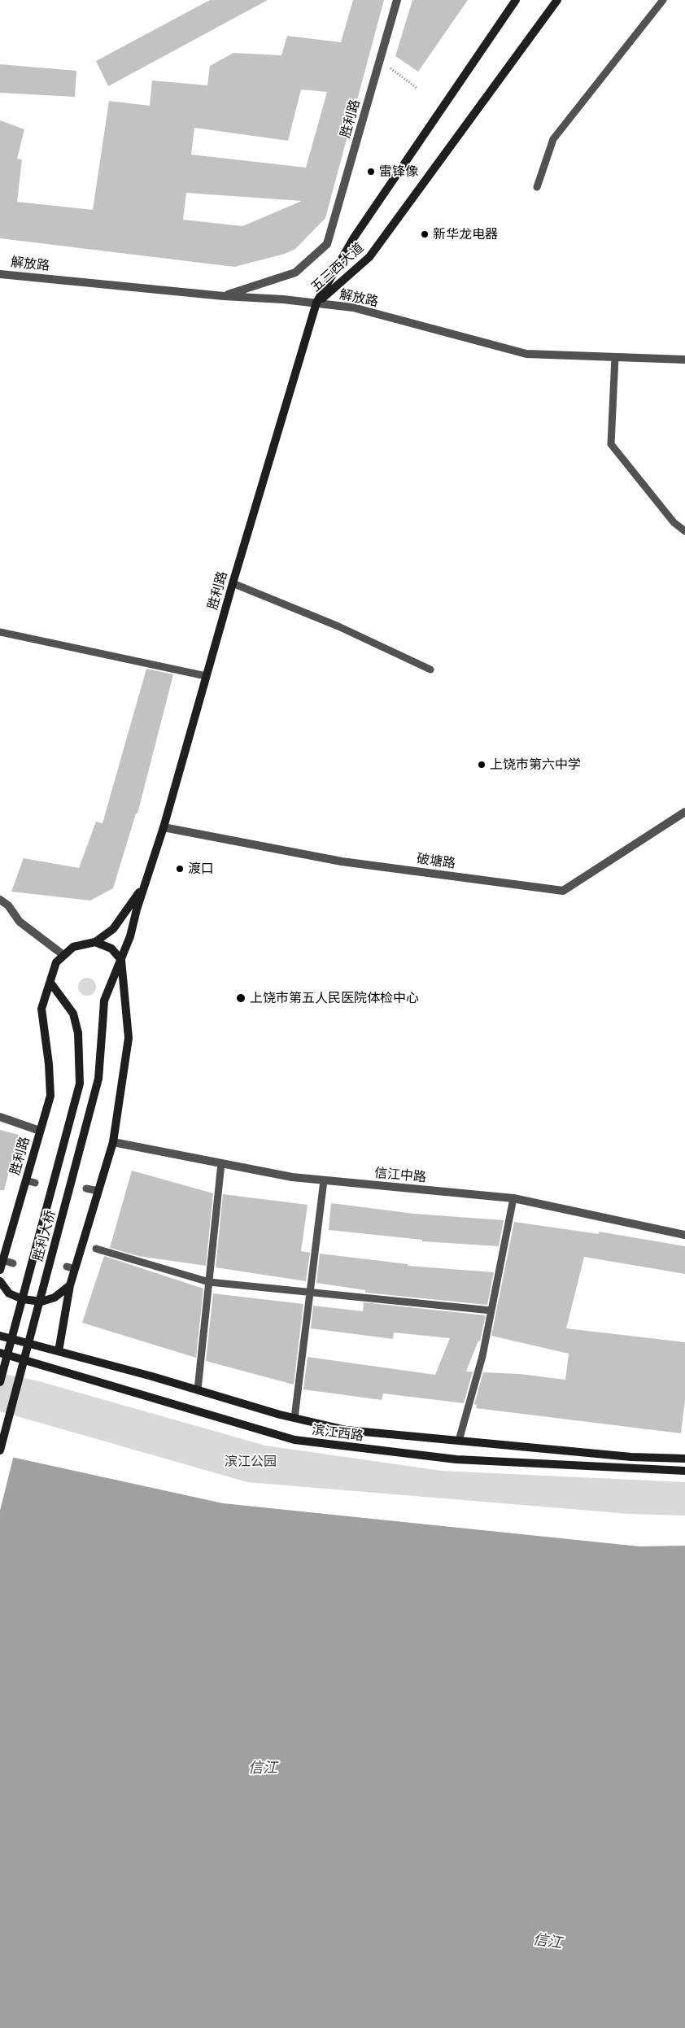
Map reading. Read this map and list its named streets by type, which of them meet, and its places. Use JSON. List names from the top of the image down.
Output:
{
  "streets": {
    "main road": [
      "胜利路",
      "五三西大道",
      "胜利大桥",
      "滨江西路"
    ],
    "street": ["解放路", "破塘路", "信江中路"]
  },
  "crossings": [
    ["胜利路", "解放路"],
    ["胜利路", "五三西大道"],
    ["胜利路", "破塘路"],
    ["胜利路", "胜利大桥"],
    ["解放路", "五三西大道"]
  ],
  "water": ["信江"],
  "parks": ["滨江公园"],
  "places": [
    "雷锋像",
    "新华龙电器",
    "上饶市第六中学",
    "渡口",
    "上饶市第五人民医院体检中心"
  ]
}
